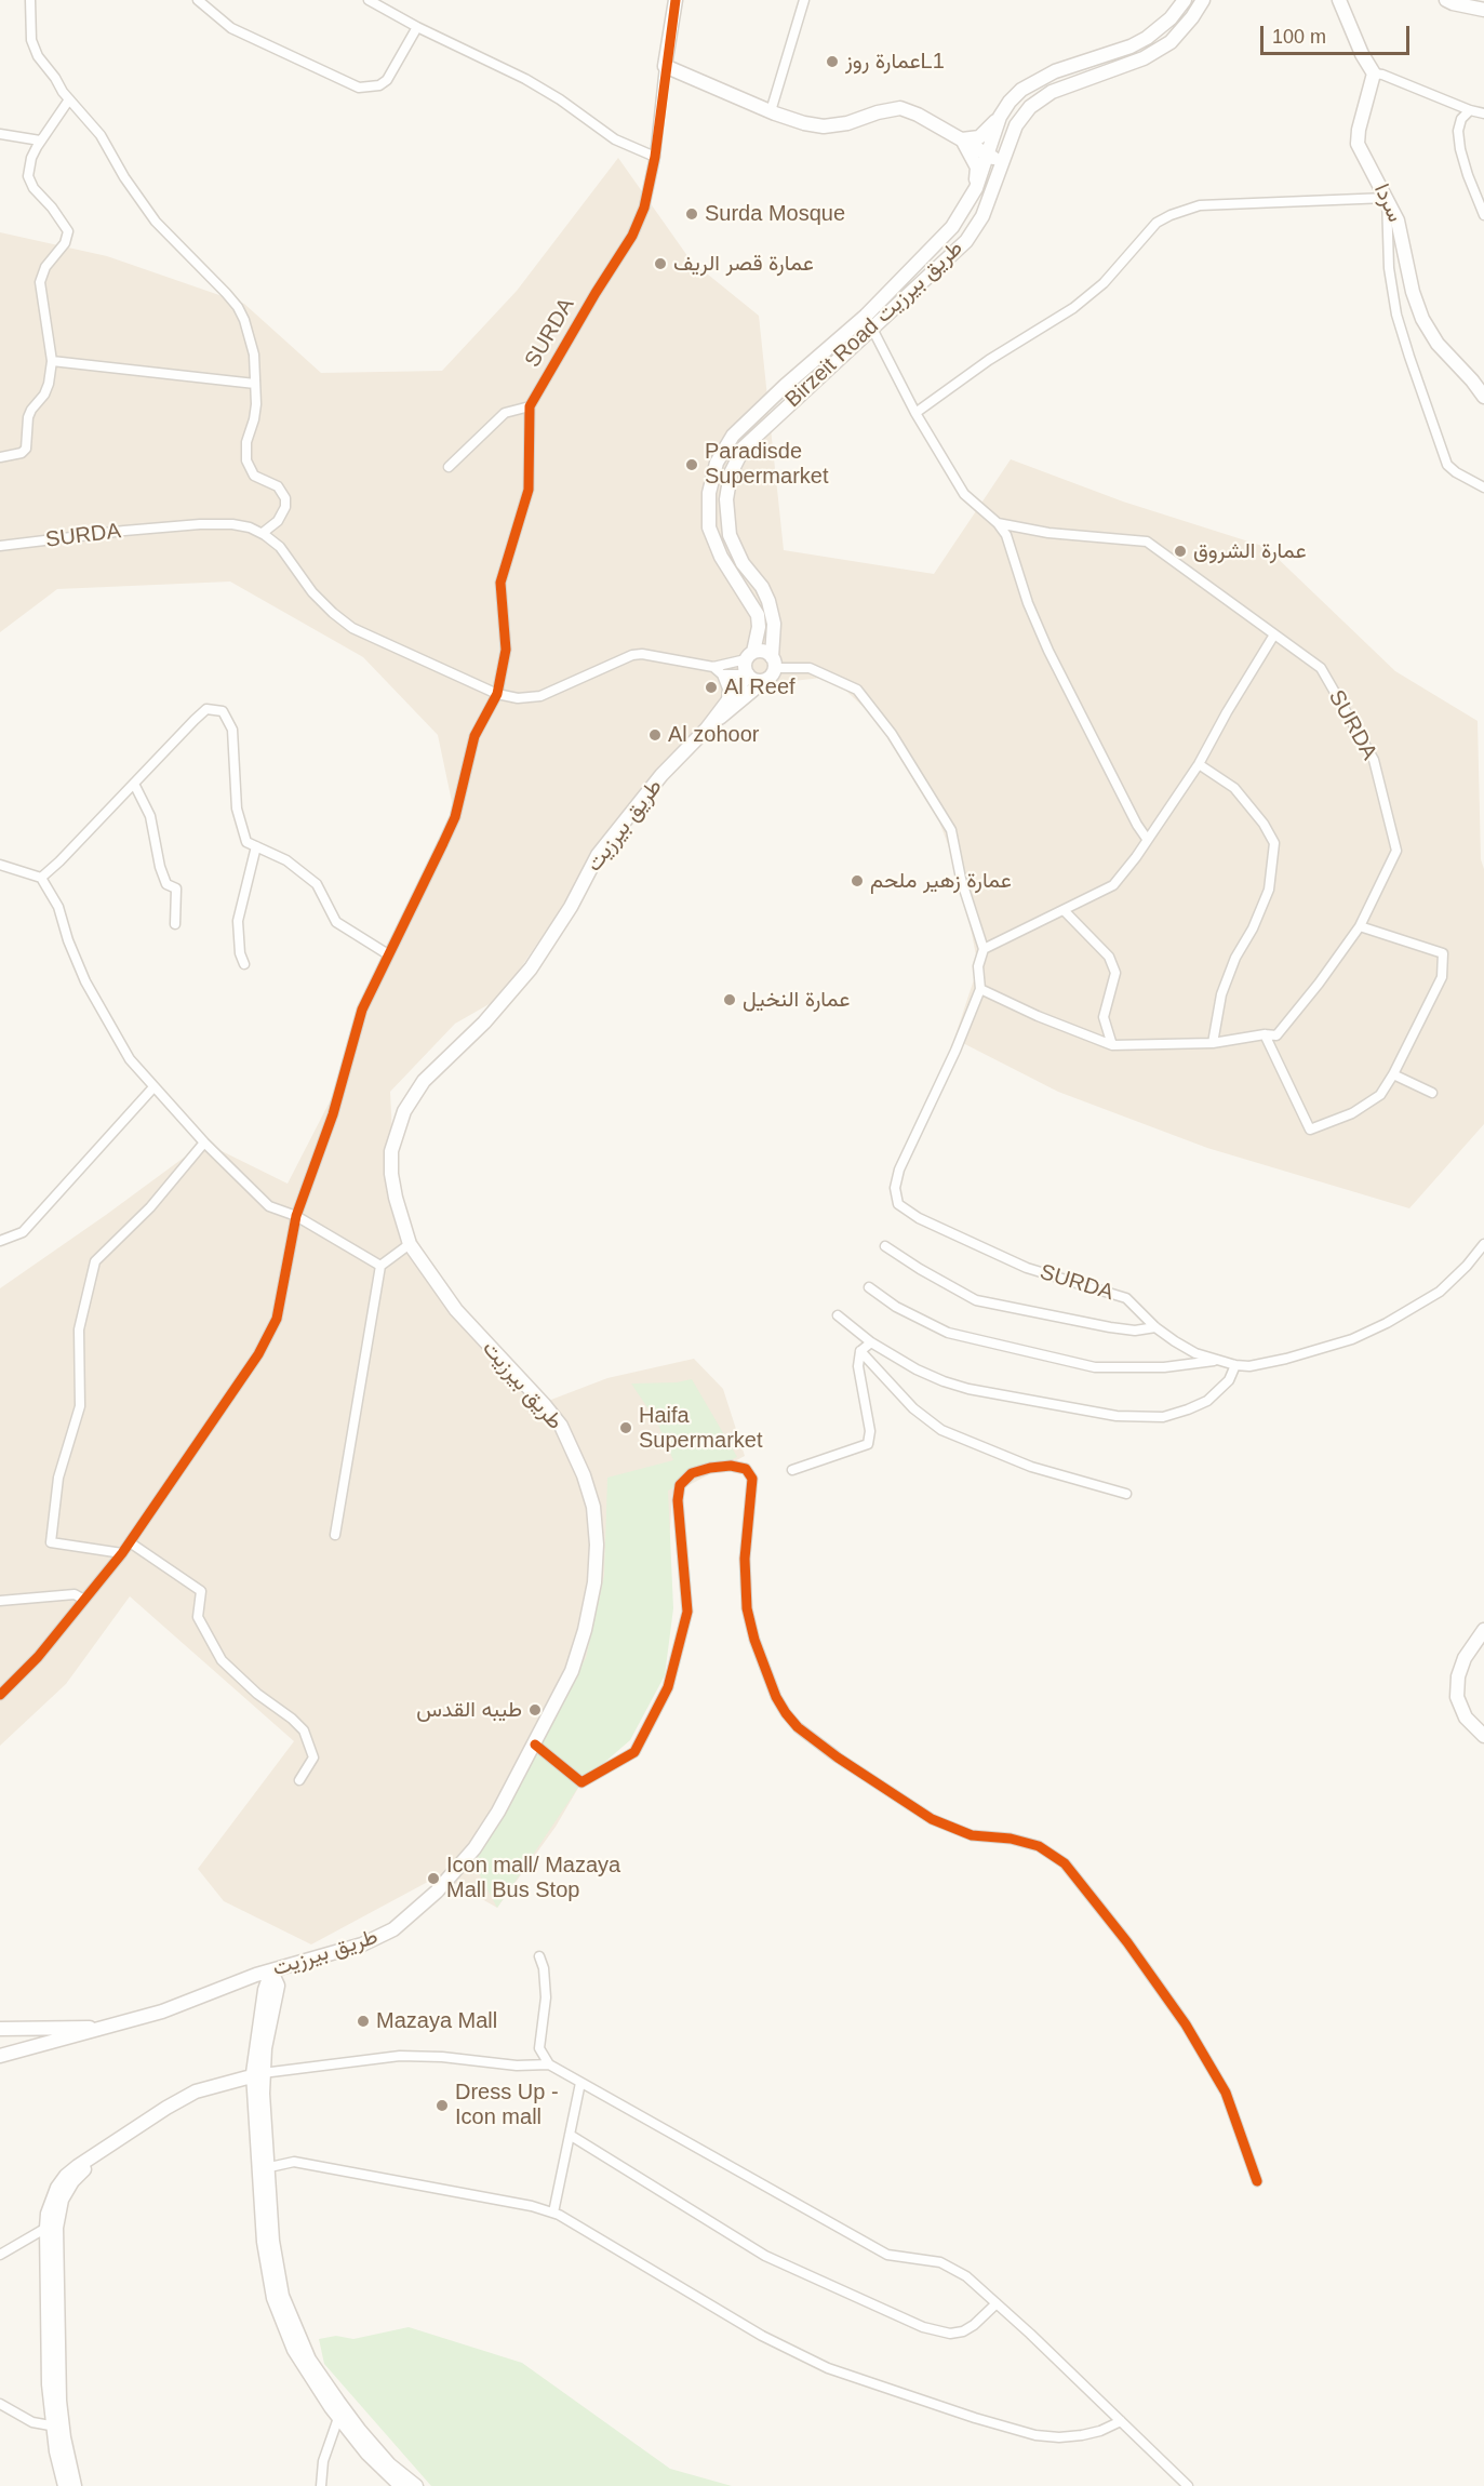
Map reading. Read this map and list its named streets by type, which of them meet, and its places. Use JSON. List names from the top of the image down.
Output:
{
  "streets": {
    "main road": [
      "سردا",
      "Birzeit Road طريق بيرزيت",
      "SURDA",
      "طريق بيرزيت"
    ]
  },
  "crossings": [
    ["Birzeit Road طريق بيرزيت", "SURDA"]
  ],
  "places": [
    "عمارة روزL1",
    "Surda Mosque",
    "عمارة قصر الريف",
    "Paradisde Supermarket",
    "عمارة الشروق",
    "Al Reef",
    "Al zohoor",
    "عمارة زهير ملحم",
    "عمارة النخيل",
    "Haifa Supermarket",
    "طيبه القدس",
    "Icon mall/ Mazaya Mall Bus Stop",
    "Mazaya Mall",
    "Dress Up - Icon mall"
  ],
  "scale_bar": "100 m"
}
